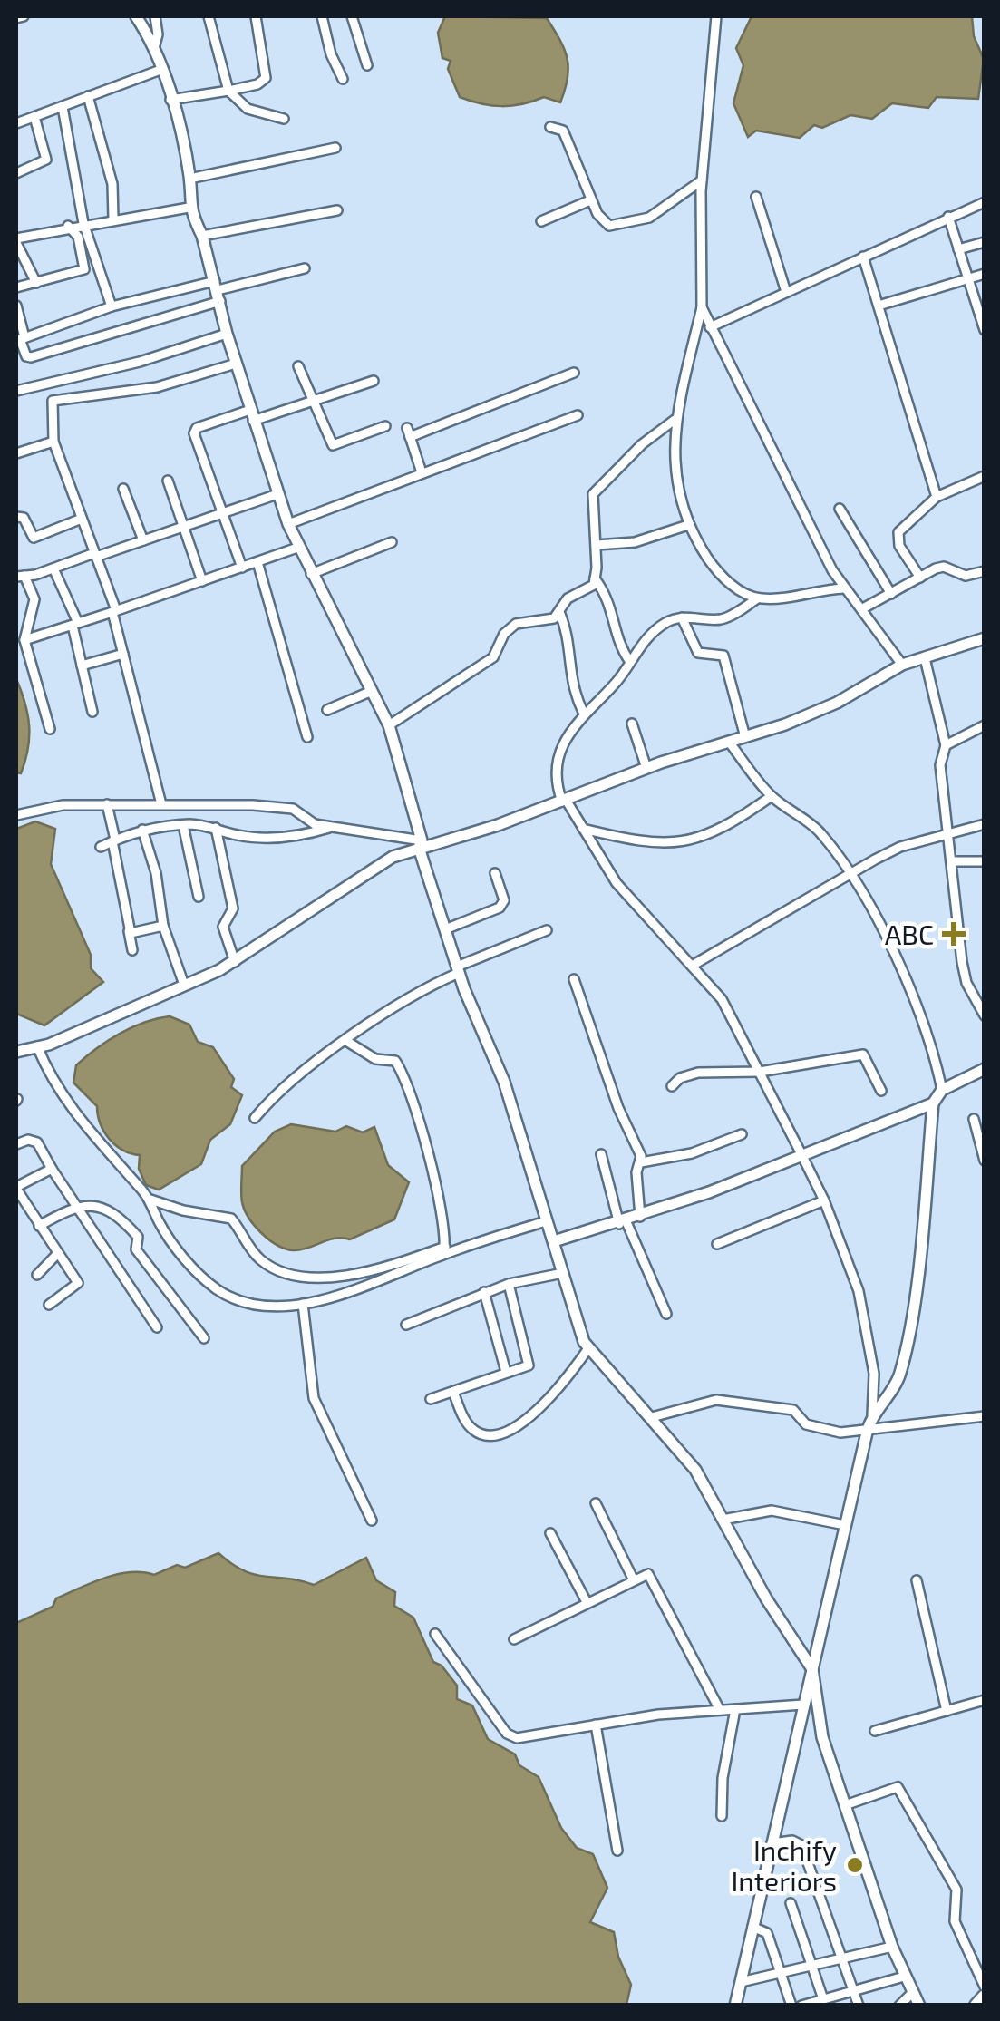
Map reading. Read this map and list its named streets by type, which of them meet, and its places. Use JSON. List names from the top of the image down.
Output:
{
  "places": {
    "health": ["ABC"],
    "other": ["Inchify Interiors"]
  }
}
